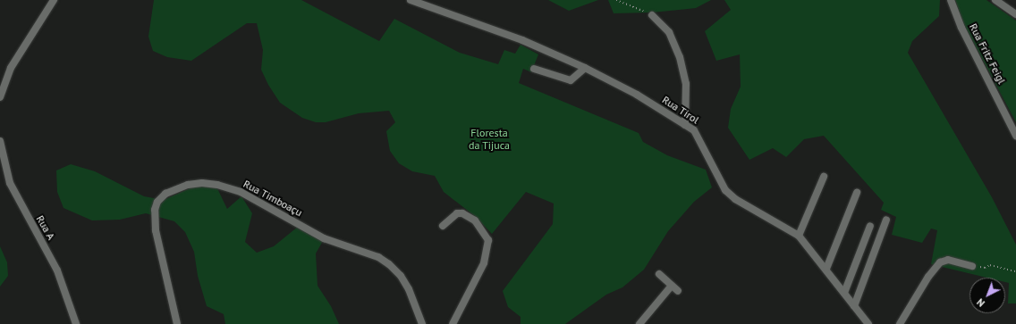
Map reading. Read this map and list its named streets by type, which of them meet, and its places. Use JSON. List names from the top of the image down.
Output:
{
  "streets": {
    "street": [
      "Rua Fritz Feigl",
      "Rua Tirol",
      "Rua Timboaçu",
      "Rua A"
    ]
  },
  "parks": ["Floresta da Tijuca"],
  "north": "bottom left"
}
